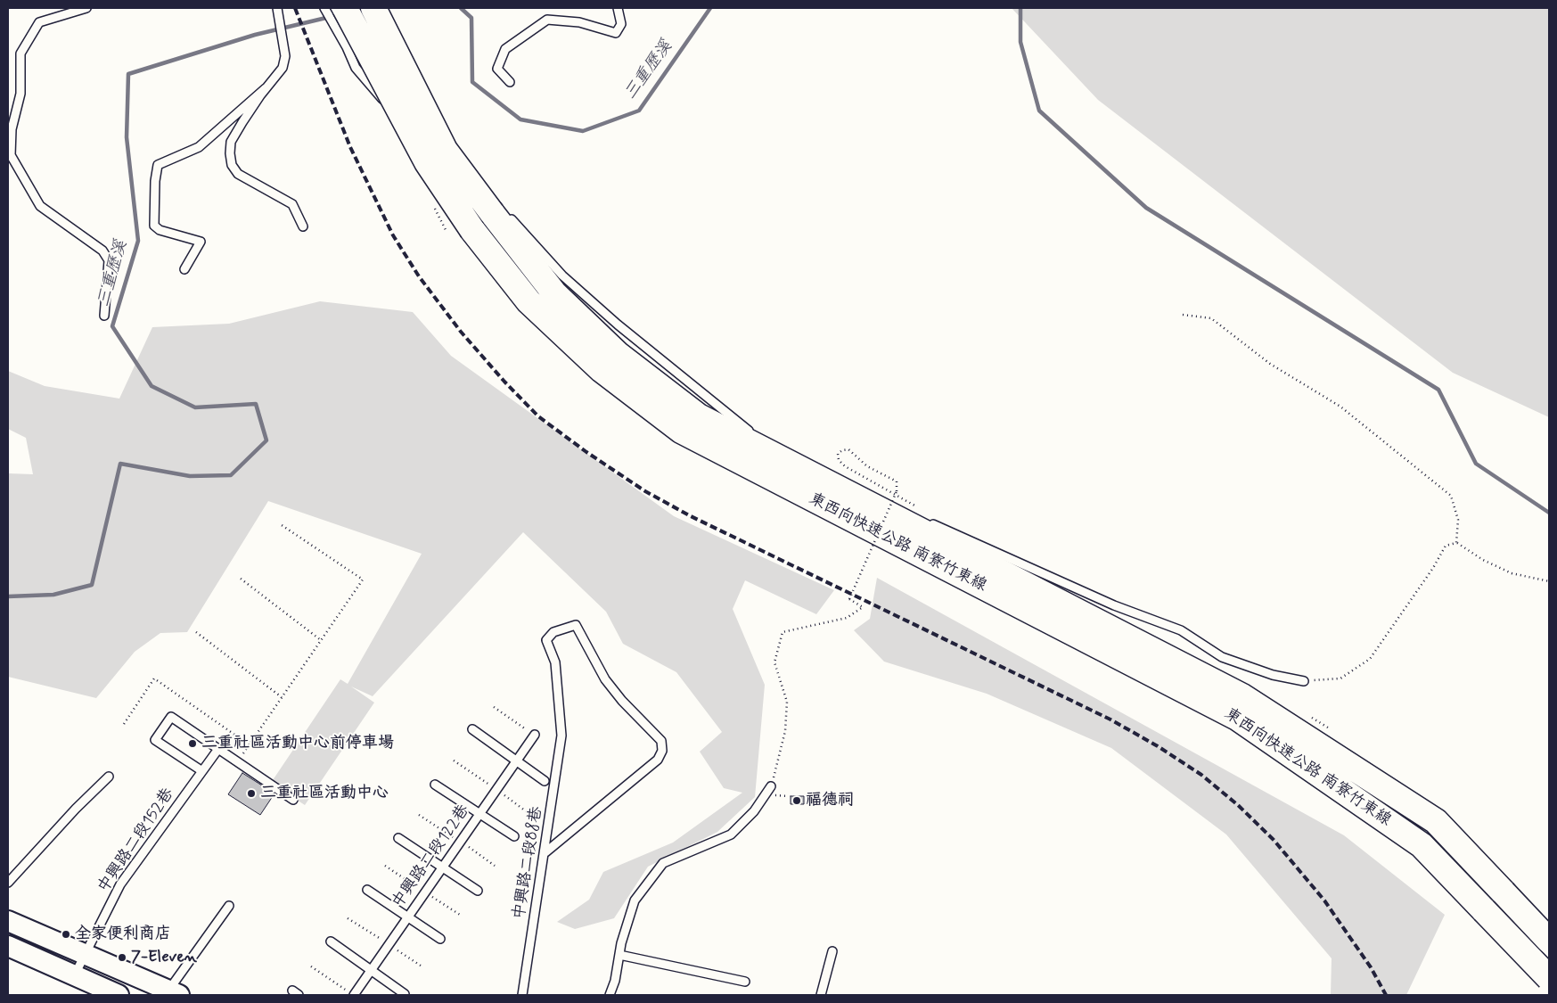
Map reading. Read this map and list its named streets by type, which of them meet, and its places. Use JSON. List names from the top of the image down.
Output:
{
  "streets": {
    "highway": ["東西向快速公路 南寮竹東線"],
    "lane": ["中興路二段152巷", "中興路二段122巷", "中興路二段88巷"]
  },
  "water": ["三重歷溪"],
  "places": [
    "三重社區活動中心前停車場",
    "三重社區活動中心",
    "福德祠",
    "全家便利商店",
    "7-Eleven"
  ]
}
